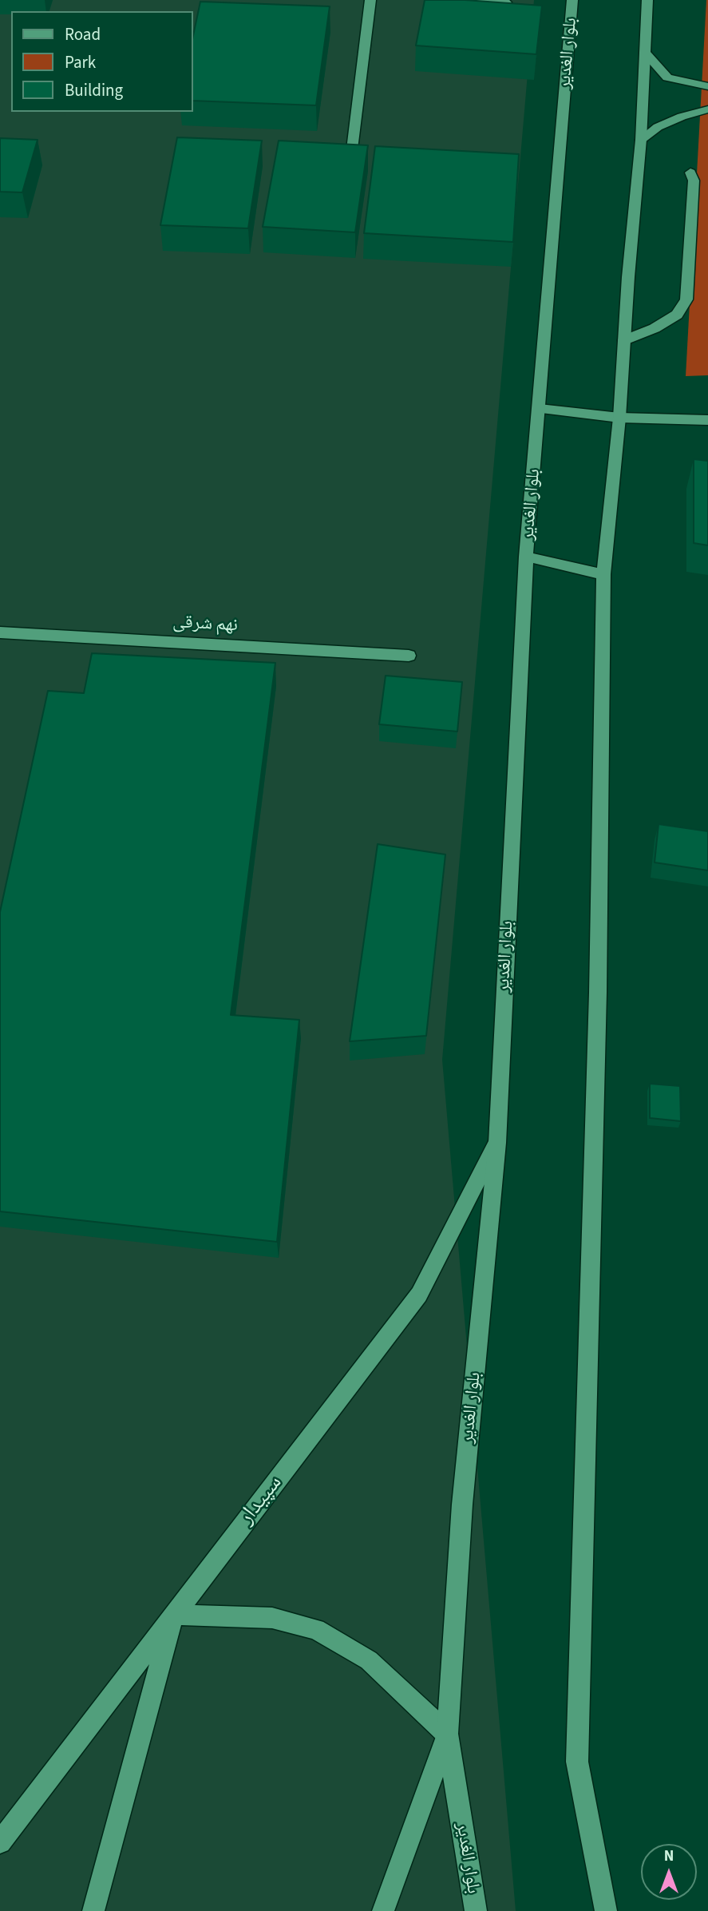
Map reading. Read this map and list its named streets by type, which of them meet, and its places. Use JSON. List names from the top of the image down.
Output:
{
  "streets": {
    "street": ["بلوار الغدیر", "نهم شرقی", "سپیدار"]
  },
  "crossings": [
    ["بلوار الغدیر", "سپیدار"]
  ],
  "legend": ["Road", "Park", "Building"],
  "north": "top"
}
